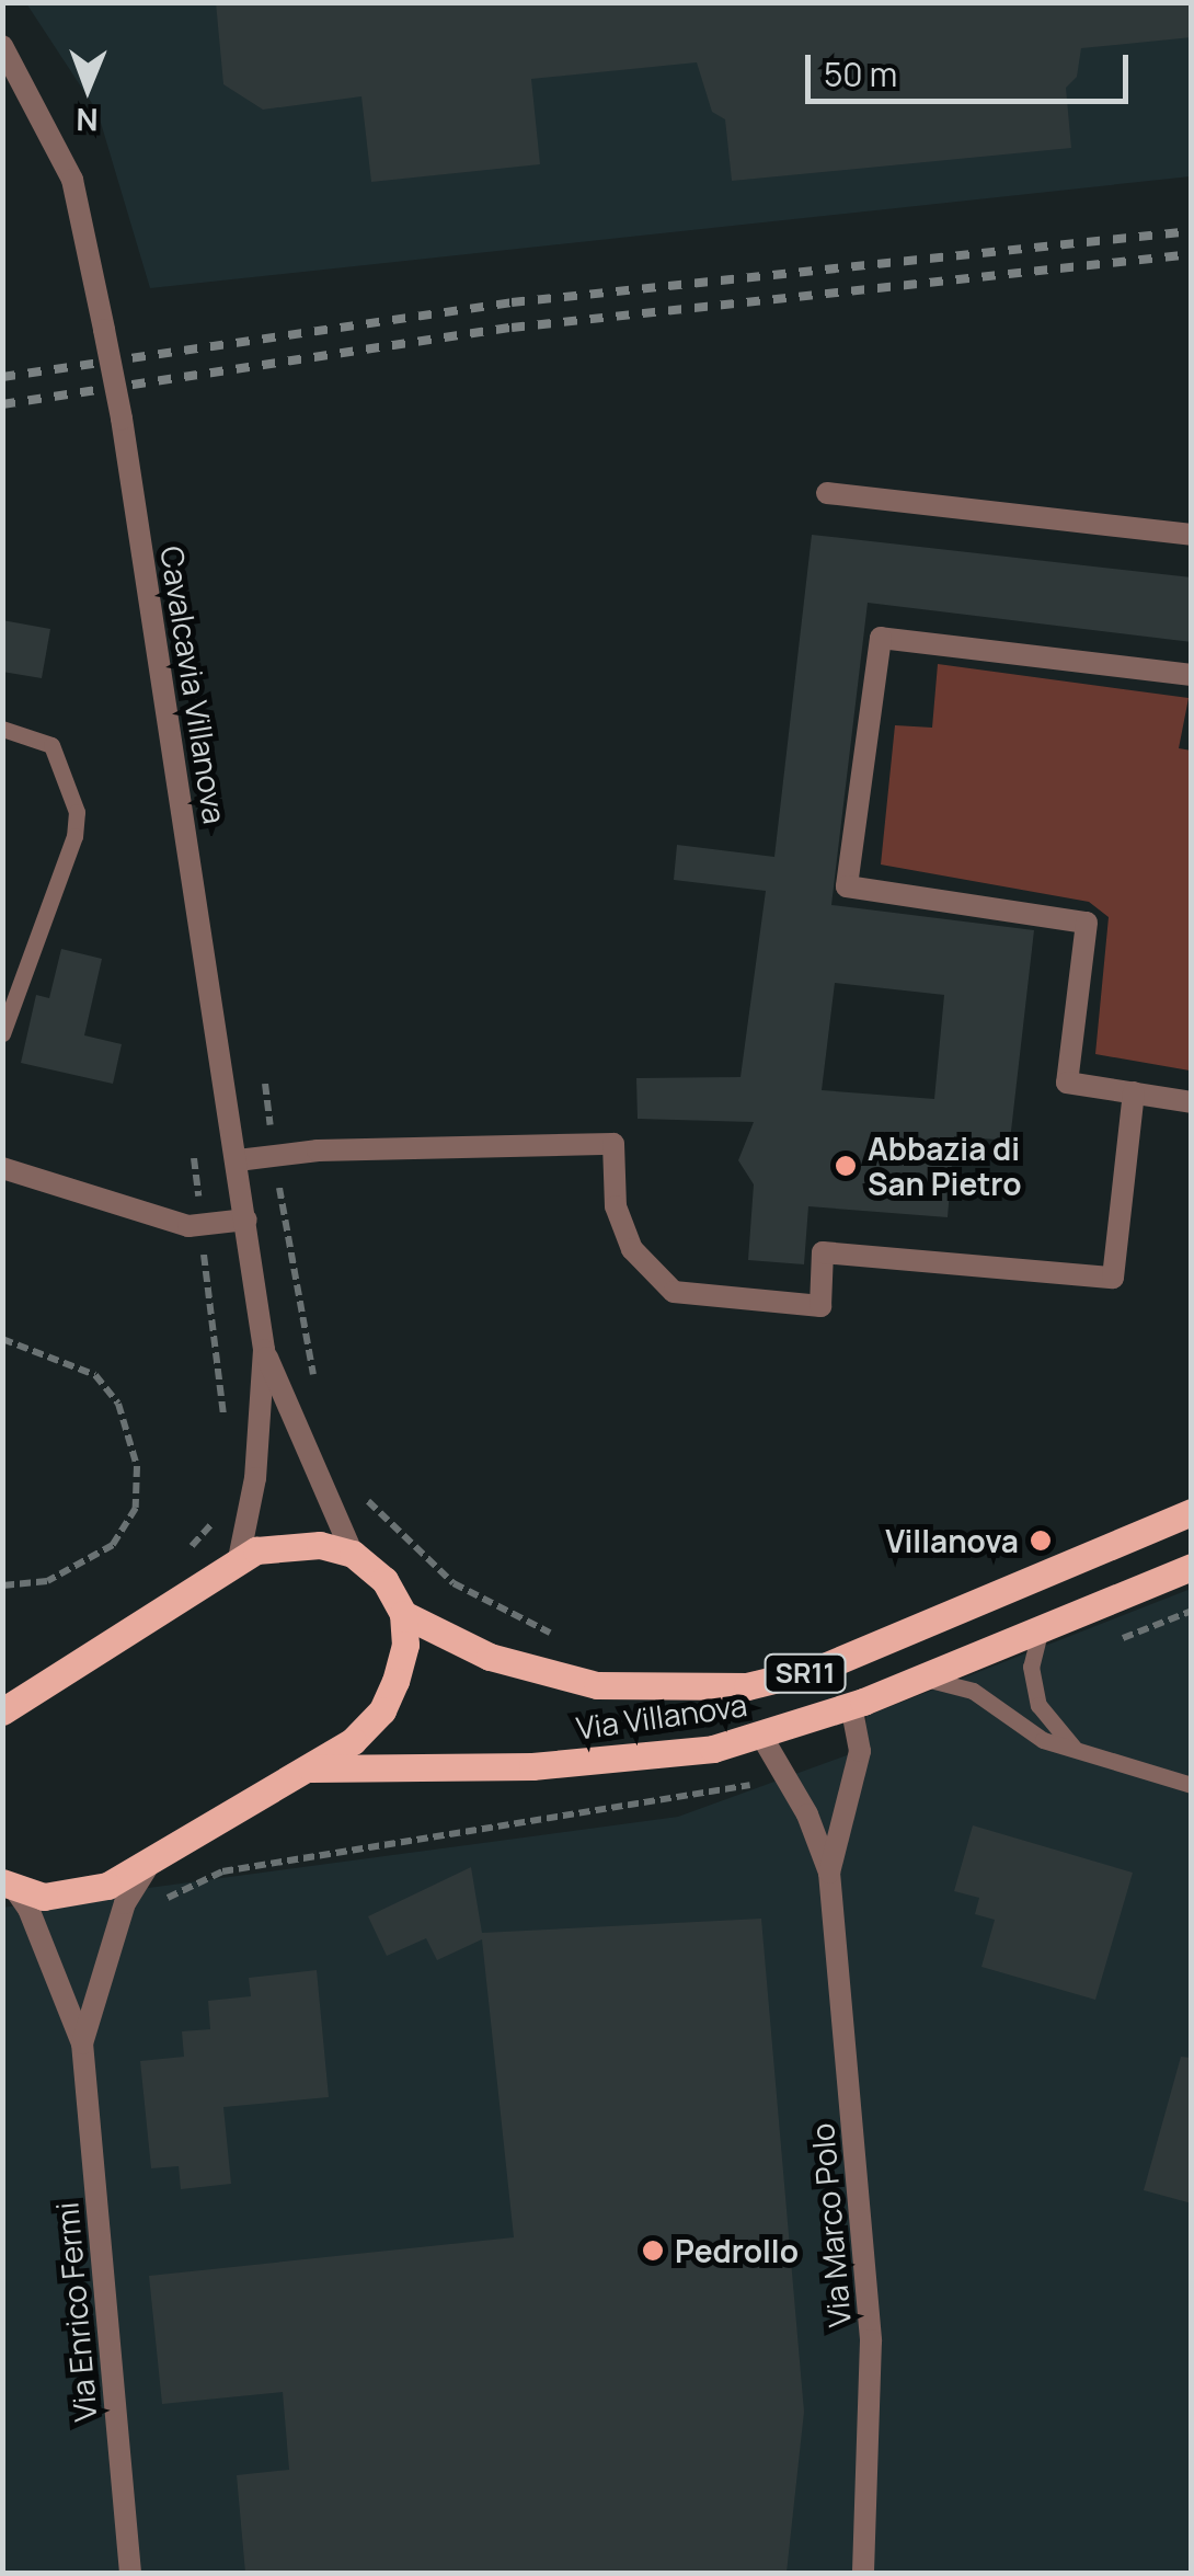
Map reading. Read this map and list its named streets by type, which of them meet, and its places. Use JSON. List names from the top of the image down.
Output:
{
  "streets": {
    "main road": ["SR11", "Via Villanova"],
    "street": ["Cavalcavia Villanova", "Via Marco Polo", "Via Enrico Fermi"]
  },
  "crossings": [
    ["Via Villanova", "Via Marco Polo"]
  ],
  "places": ["Abbazia di San Pietro", "Villanova", "Pedrollo"],
  "scale_bar": "50 m",
  "north": "bottom"
}
